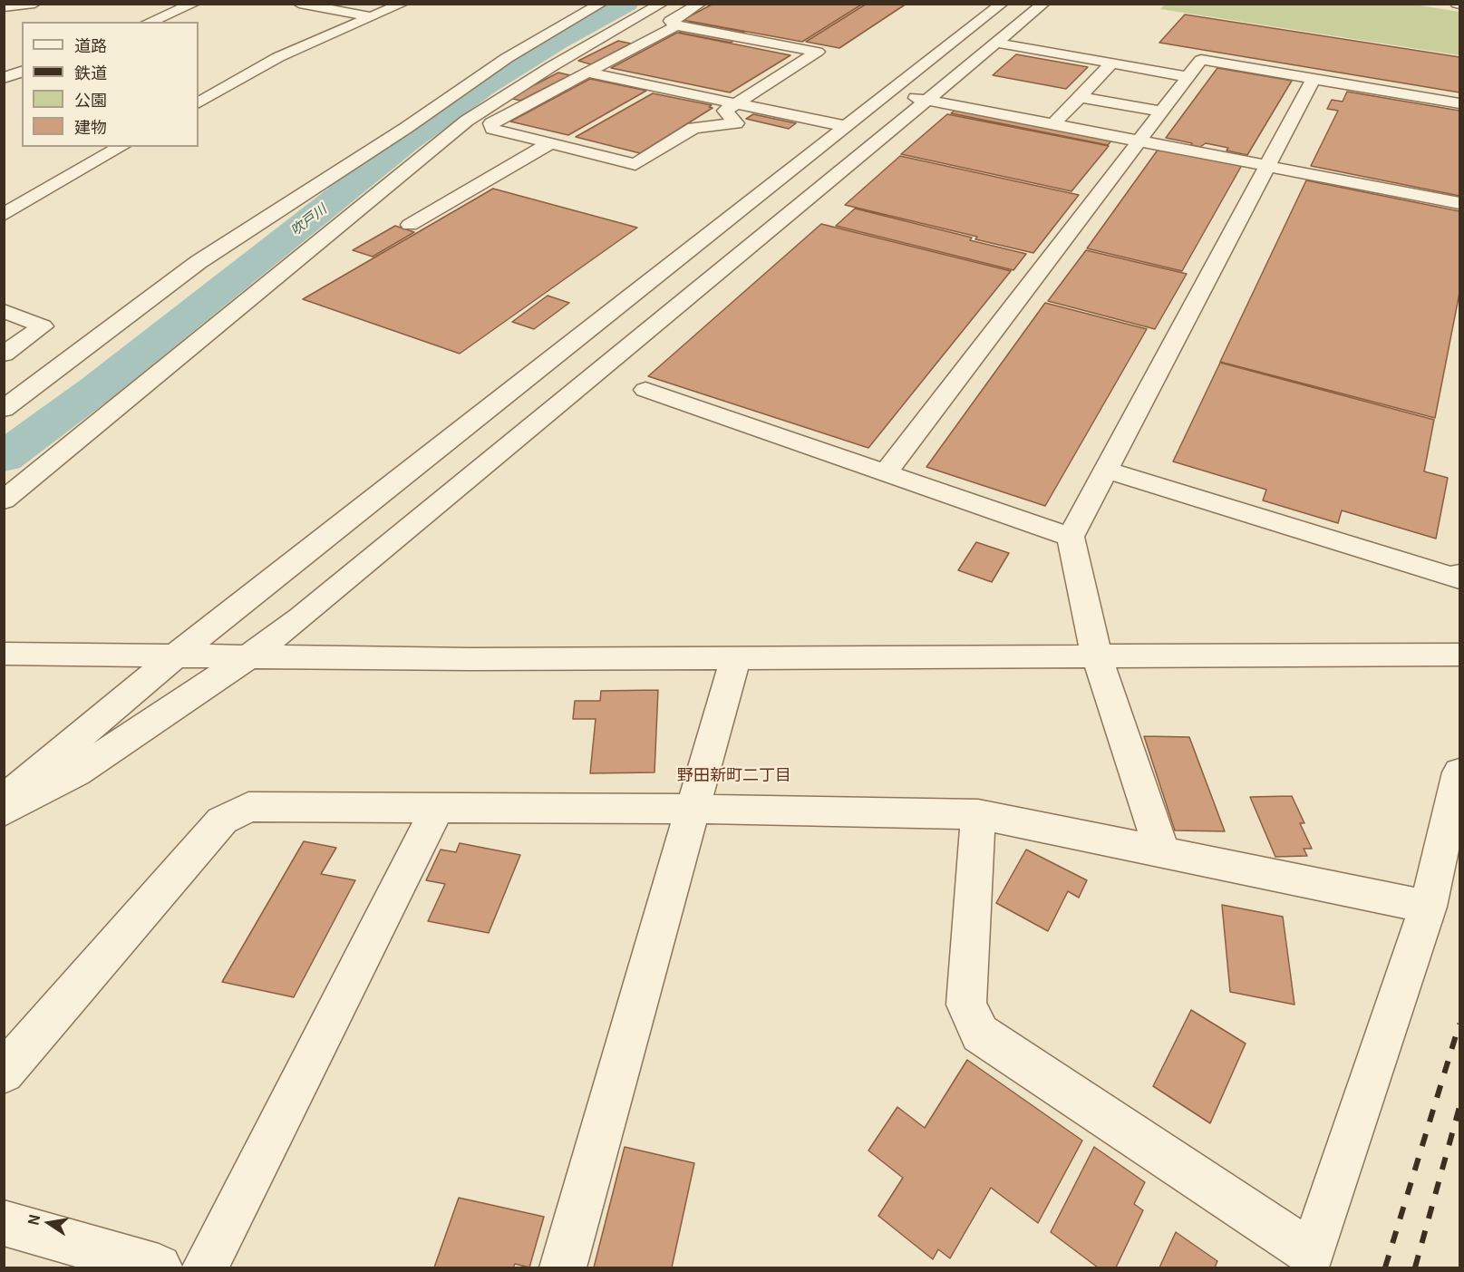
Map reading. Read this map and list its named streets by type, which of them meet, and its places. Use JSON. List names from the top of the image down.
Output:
{
  "districts": ["野田新町二丁目"],
  "water": ["吹戸川"],
  "legend": [
    "道路",
    "鉄道",
    "公園",
    "建物"
  ],
  "north": "left"
}
